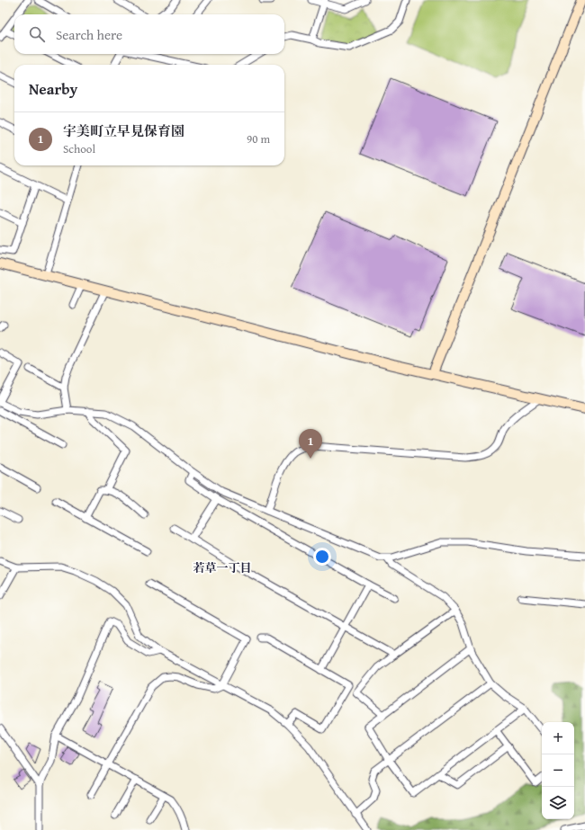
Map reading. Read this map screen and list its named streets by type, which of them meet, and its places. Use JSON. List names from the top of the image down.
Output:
{
  "districts": ["若草一丁目"],
  "page": {
    "search": "Search here",
    "heading": "Nearby",
    "list": [
      {
        "mark": "1",
        "name": "宇美町立早見保育園",
        "note": "School",
        "value": "90 m"
      }
    ],
    "pins": "1",
    "map_buttons": ["+", "−"]
  }
}
